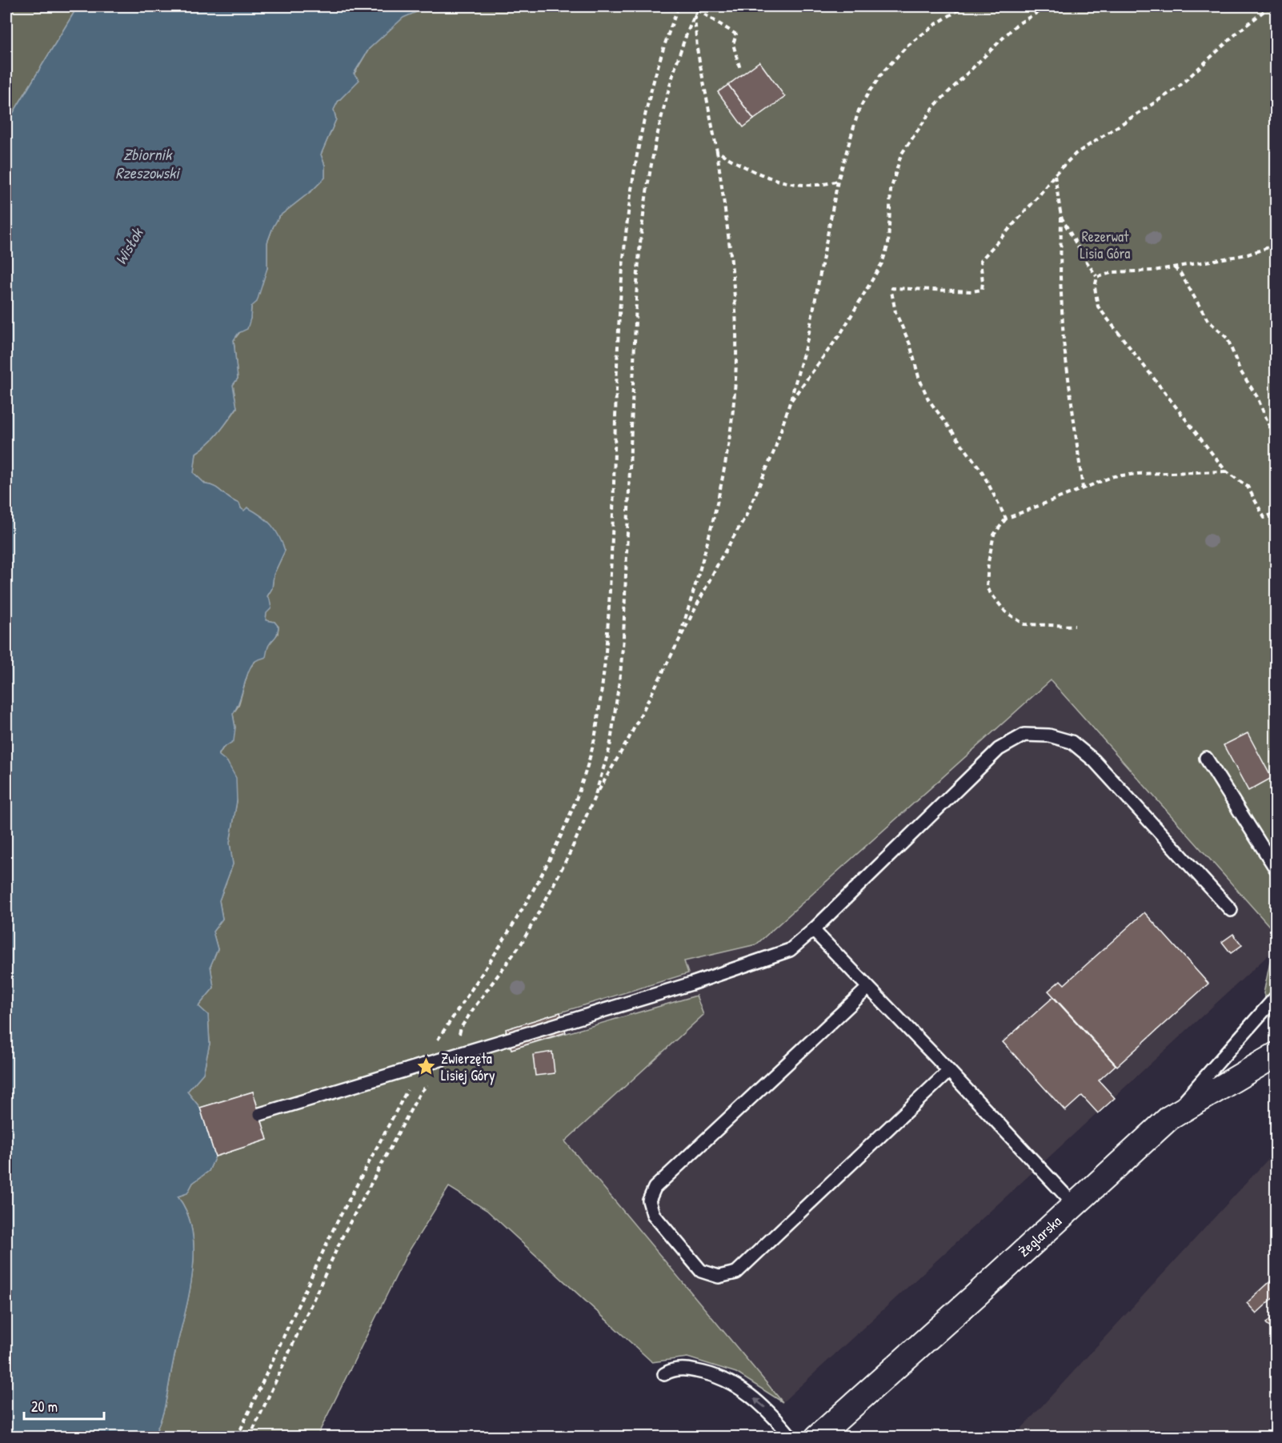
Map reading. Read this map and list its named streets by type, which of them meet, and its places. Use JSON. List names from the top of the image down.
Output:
{
  "streets": {
    "street": ["Żeglarska"]
  },
  "water": ["Zbiornik Rzeszowski", "Wisłok"],
  "parks": ["Rezerwat Lisia Góra"],
  "places": {
    "place": ["Zwierzęta Lisiej Góry"]
  },
  "scale_bar": "20 m"
}
